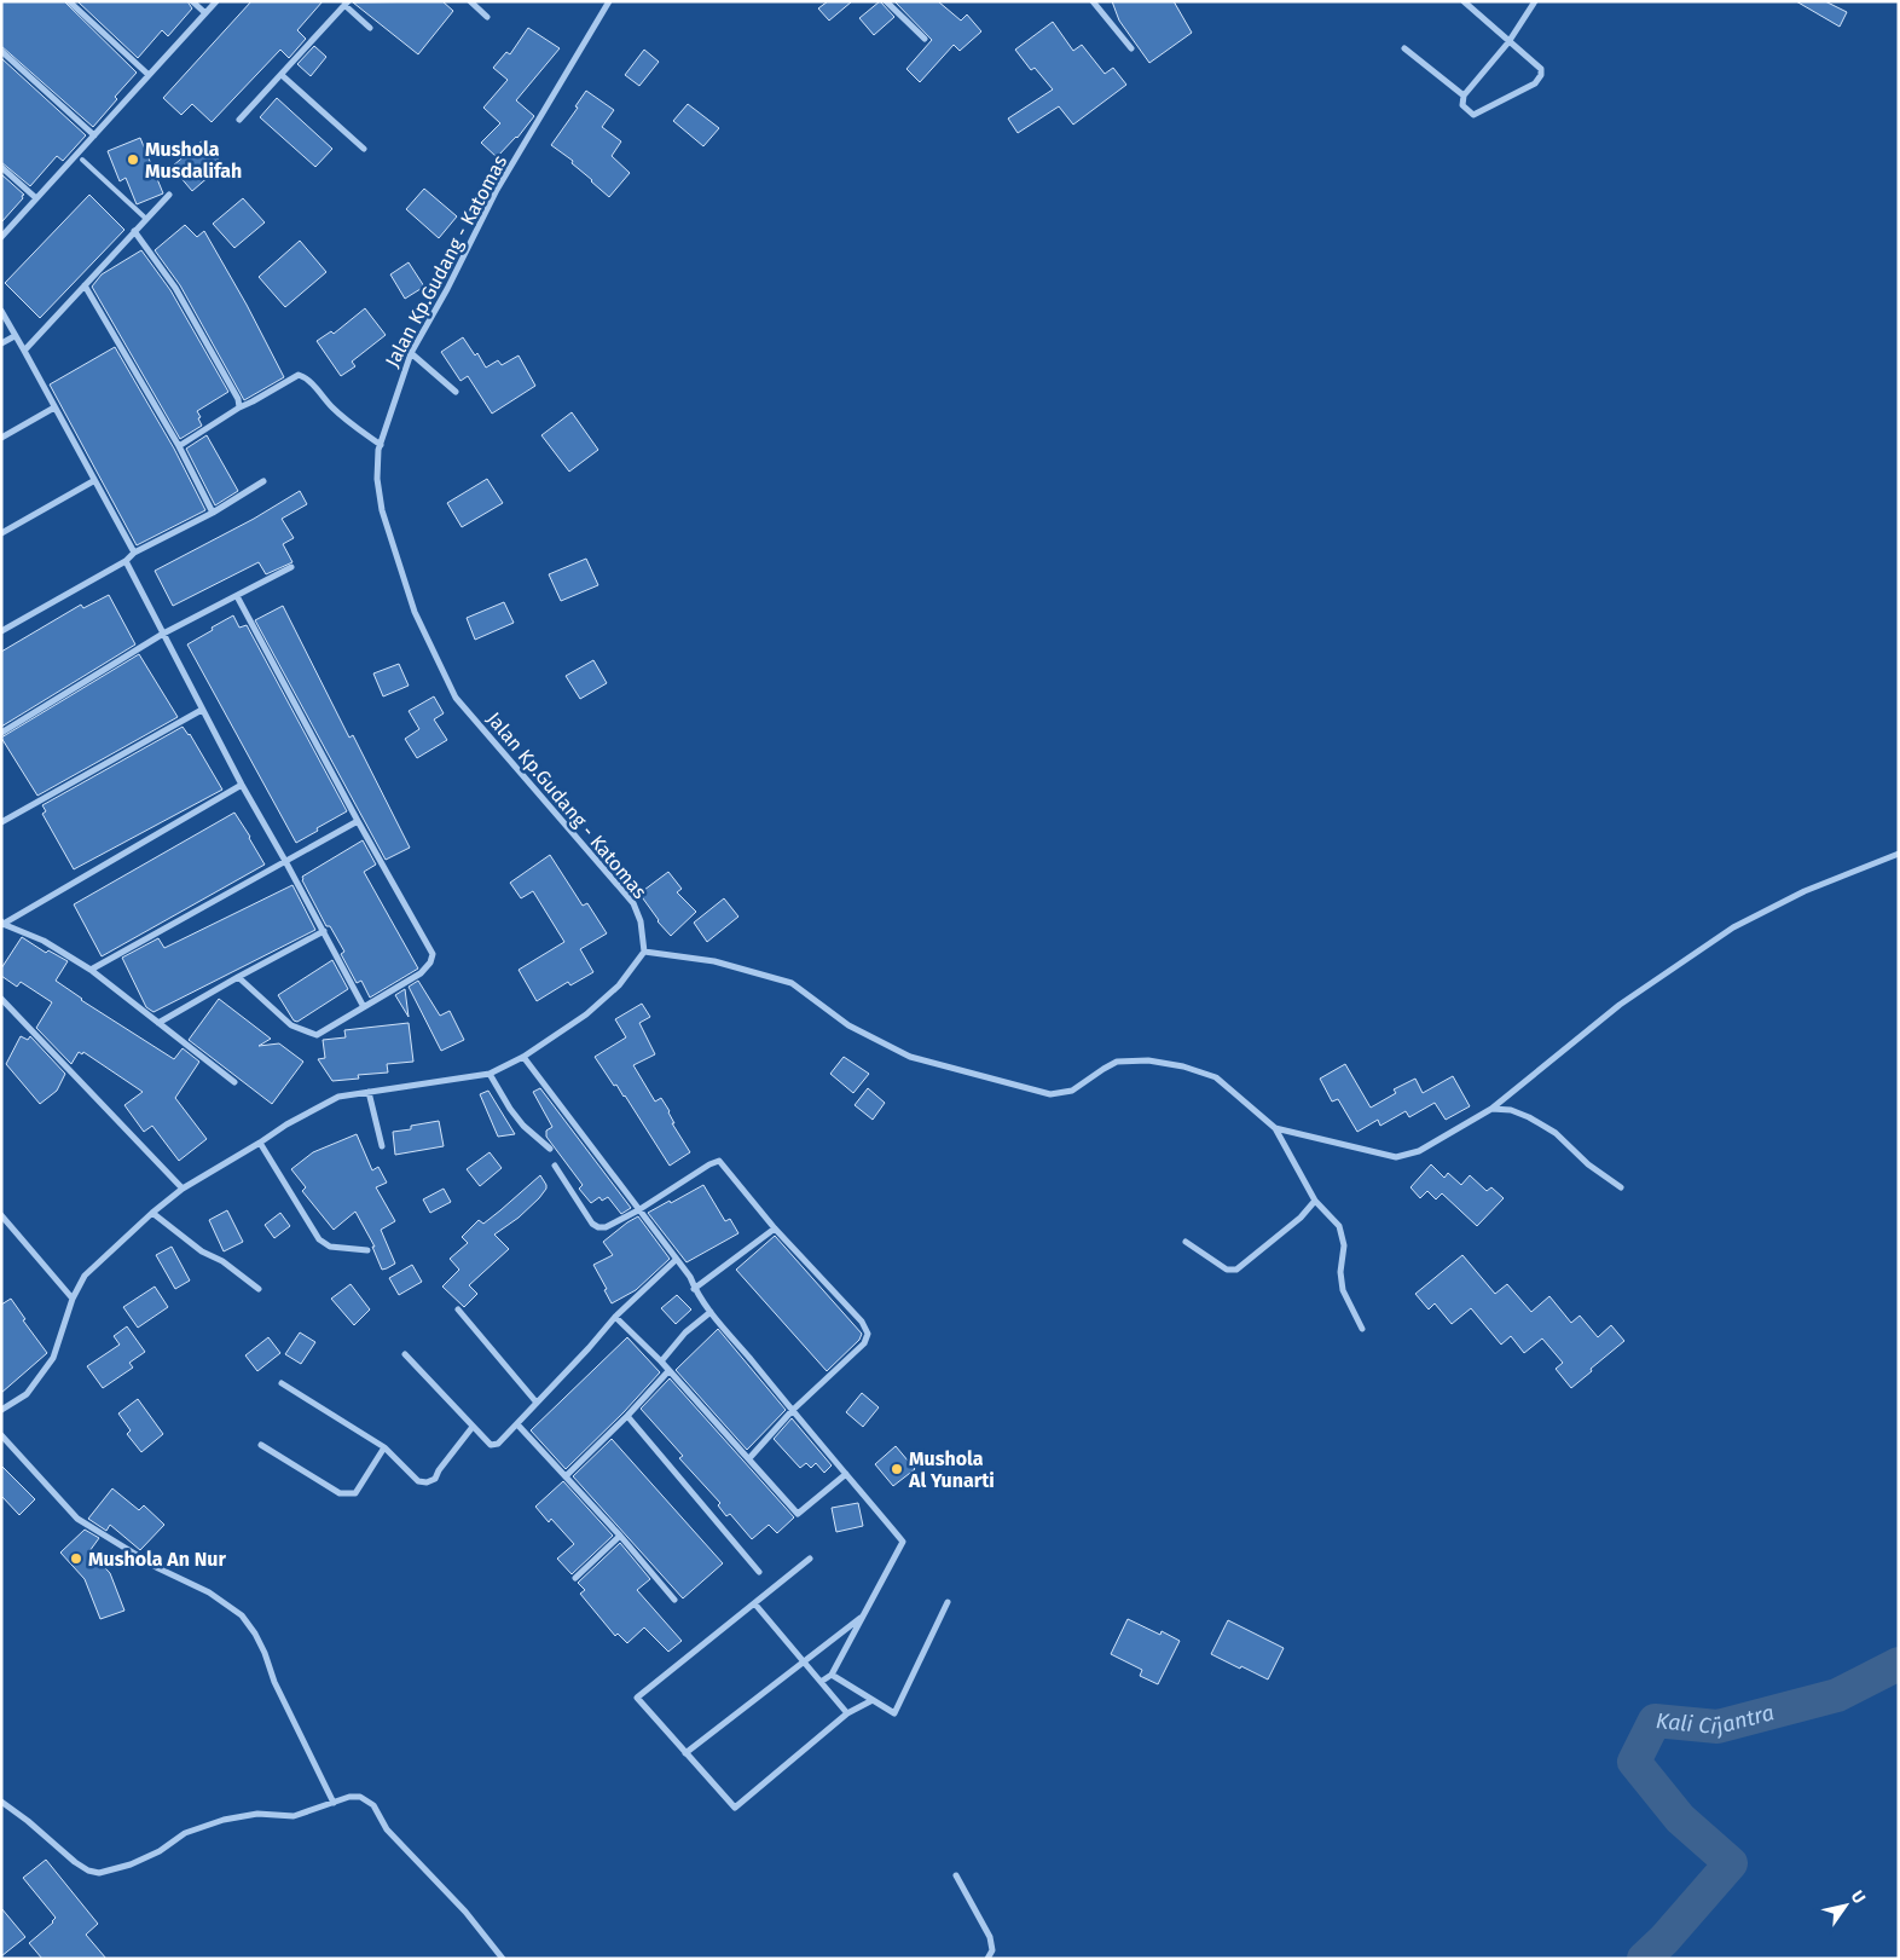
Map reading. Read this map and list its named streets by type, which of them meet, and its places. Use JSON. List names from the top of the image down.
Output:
{
  "streets": {
    "street": ["Jalan Kp.Gudang - Katomas"]
  },
  "water": ["Kali Cijantra"],
  "places": ["Mushola Musdalifah", "Mushola Al Yunarti", "Mushola An Nur"],
  "north": "top right"
}
